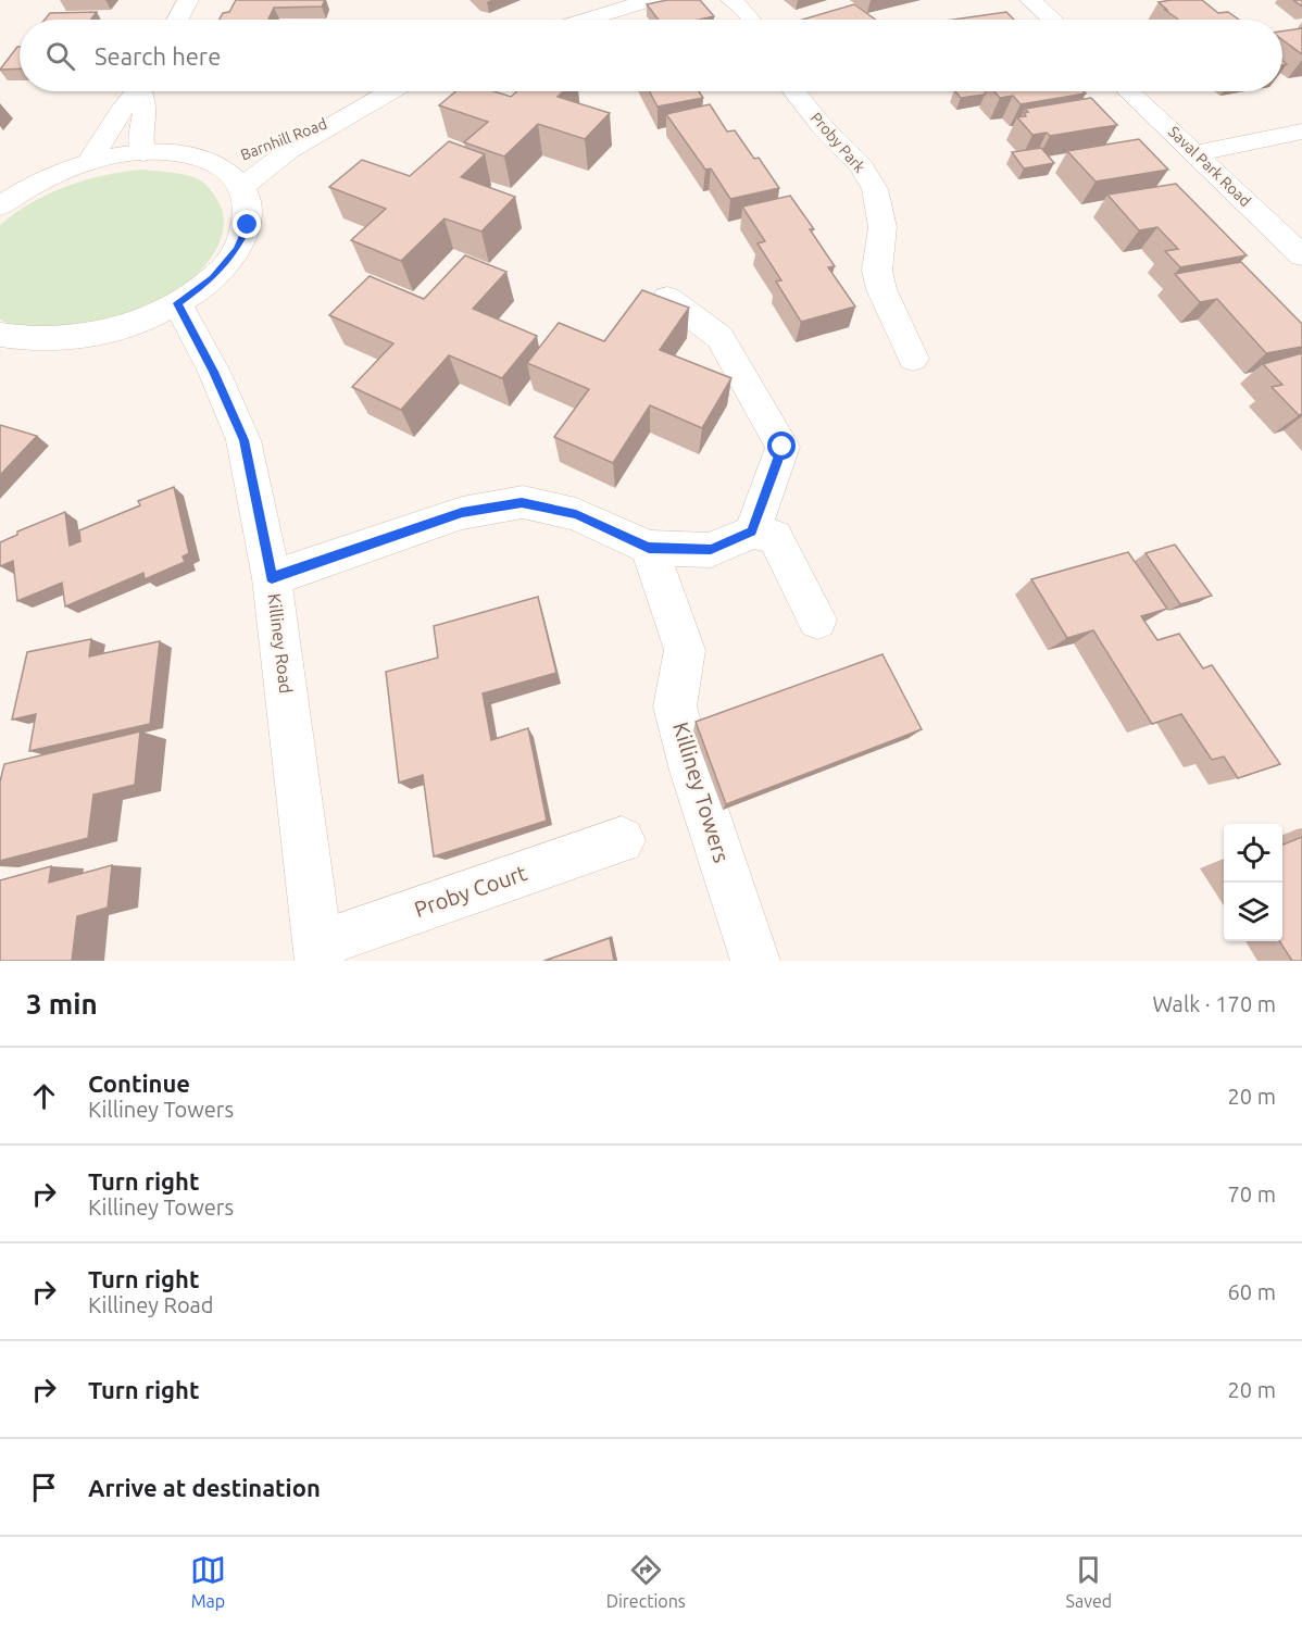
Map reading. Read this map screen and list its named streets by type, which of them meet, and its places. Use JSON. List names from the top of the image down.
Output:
{
  "streets": {
    "street": [
      "Barnhill Road",
      "Proby Park",
      "Saval Park Road",
      "Killiney Road",
      "Killiney Towers",
      "Proby Court"
    ]
  },
  "crossings": [
    ["Killiney Road", "Proby Court"]
  ],
  "page": {
    "search": "Search here",
    "heading": ["3 min", "Walk · 170 m"],
    "list": [
      ["Continue", "Killiney Towers", "20 m"],
      ["Turn right", "Killiney Towers", "70 m"],
      ["Turn right", "Killiney Road", "60 m"],
      ["Turn right", "20 m"],
      "Arrive at destination"
    ],
    "nav": ["Map", "Directions", "Saved"]
  }
}
